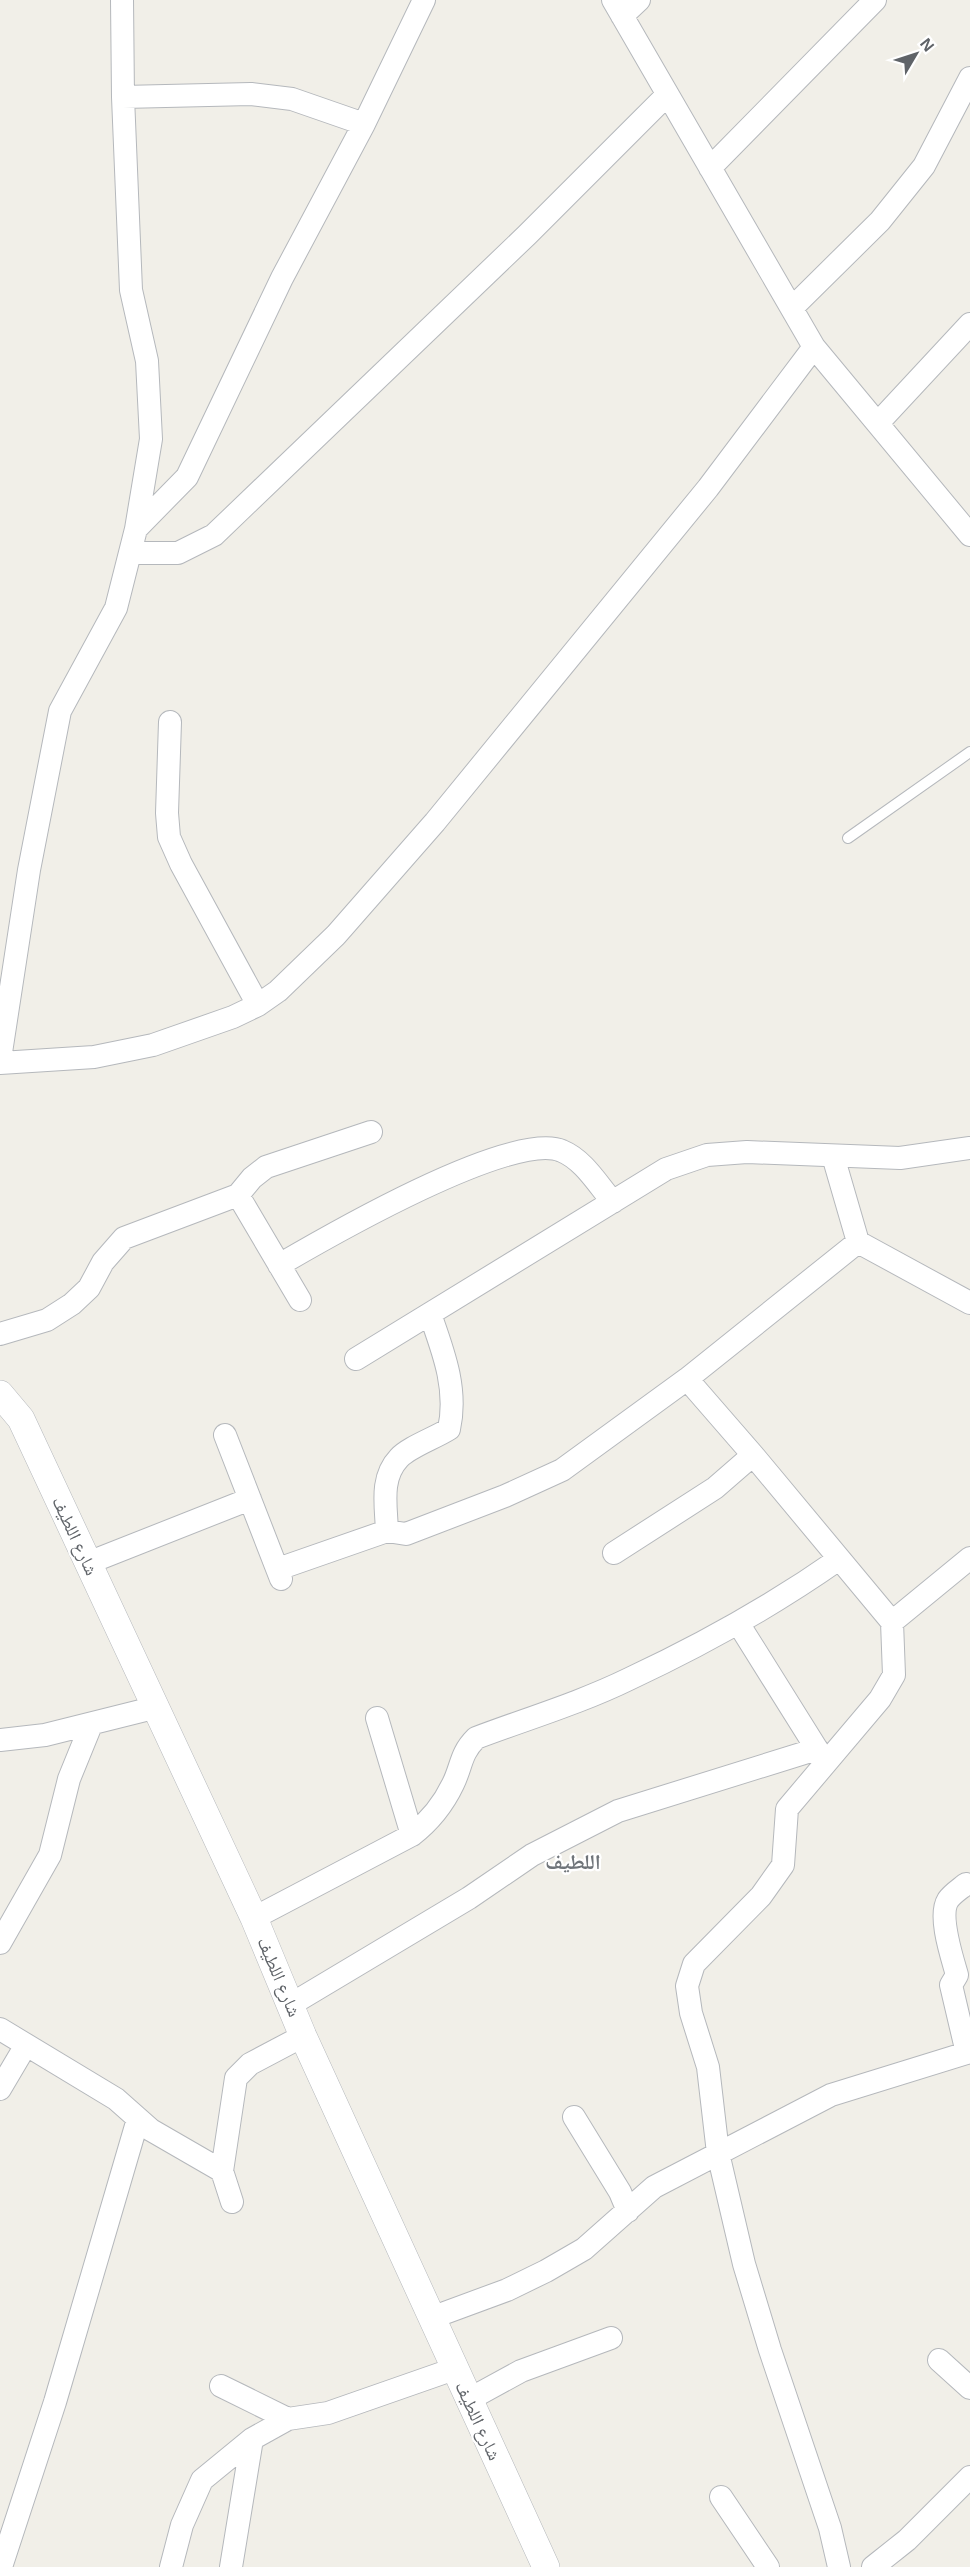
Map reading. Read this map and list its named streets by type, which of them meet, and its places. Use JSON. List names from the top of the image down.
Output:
{
  "streets": {
    "street": ["شارع اللطيف"]
  },
  "districts": ["اللطيف"],
  "north": "top right"
}
